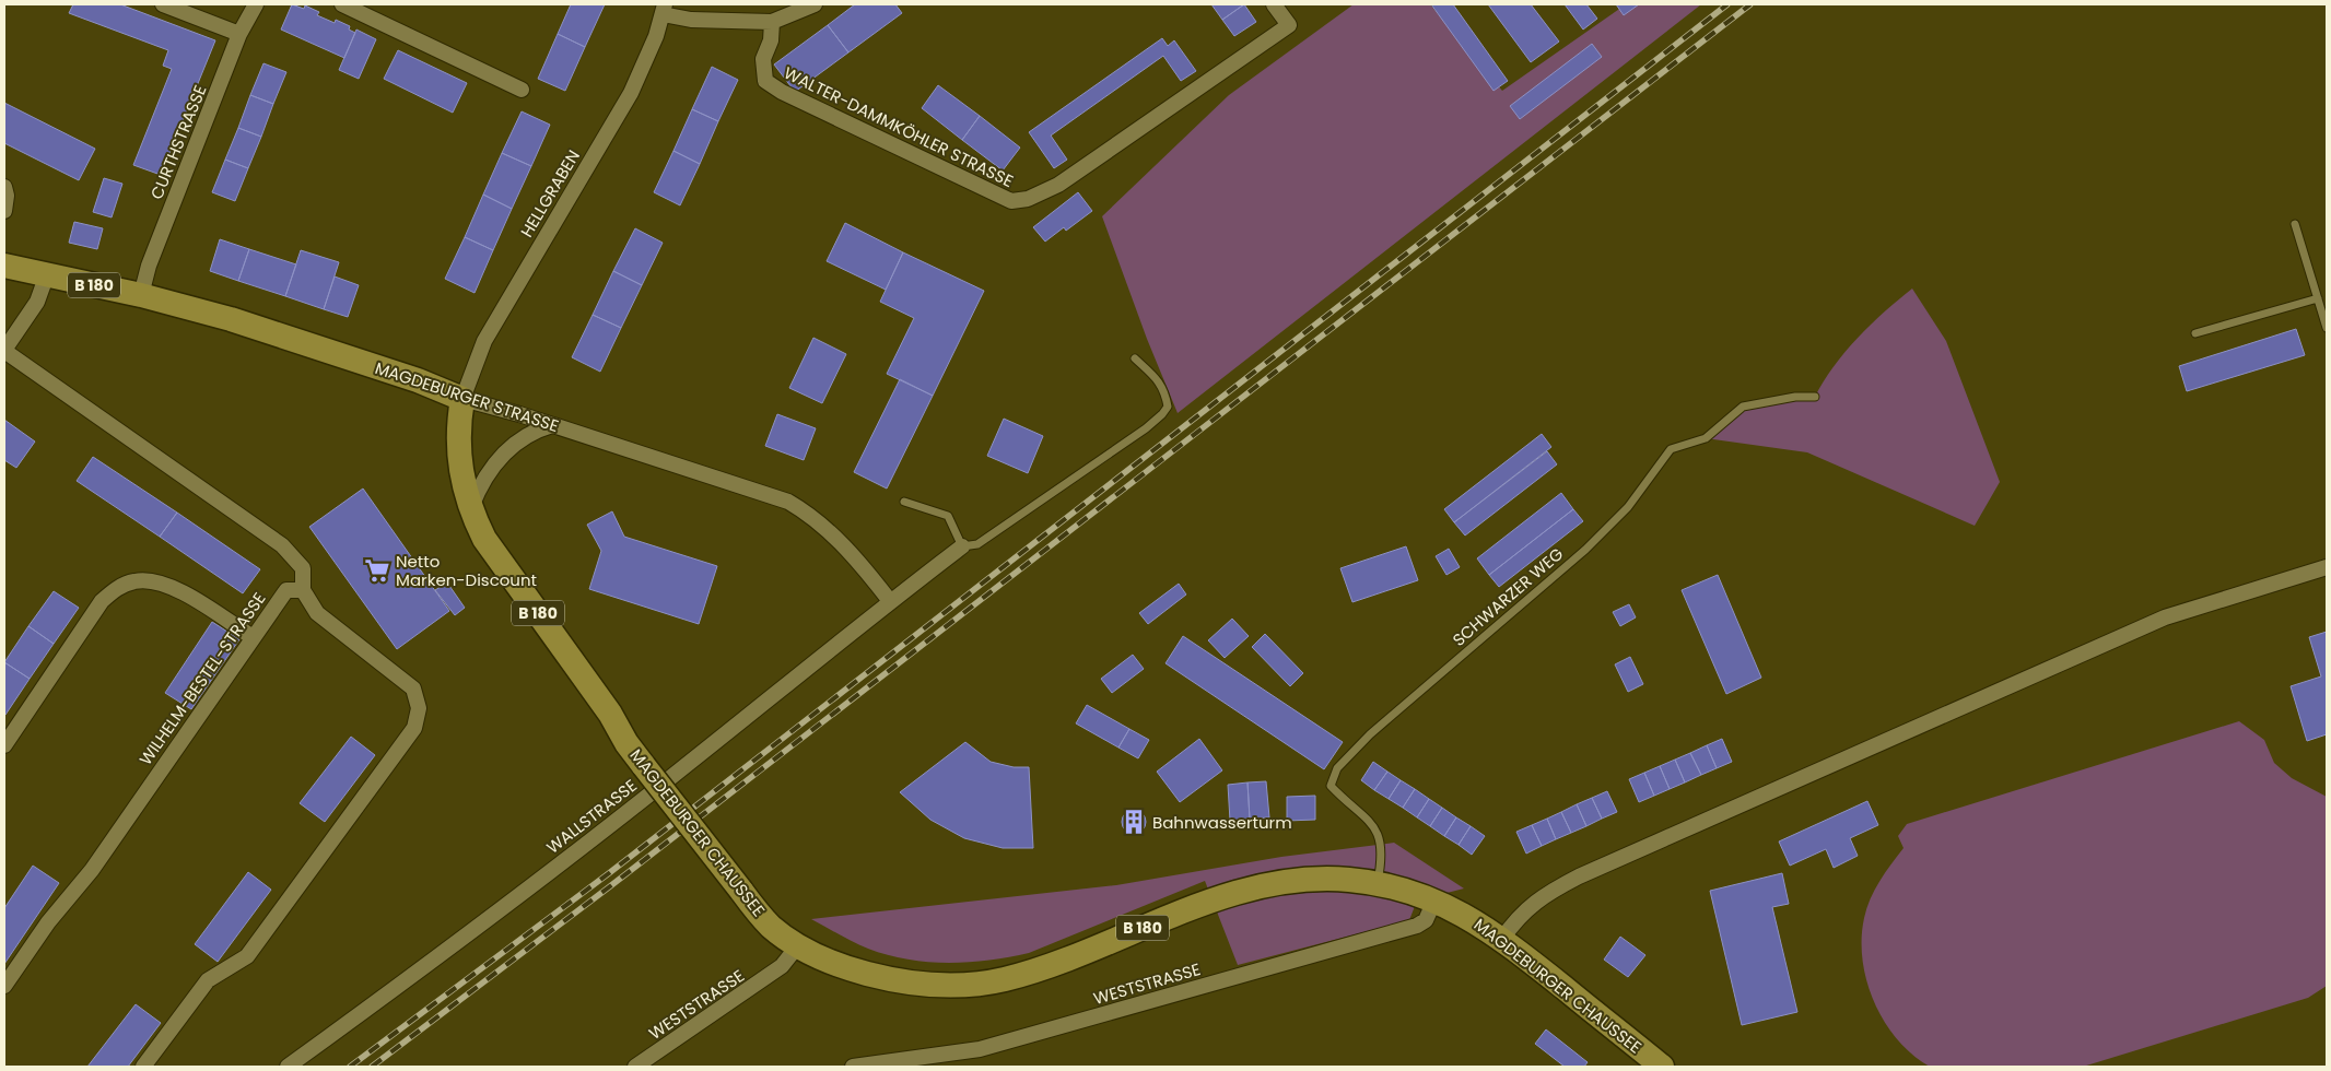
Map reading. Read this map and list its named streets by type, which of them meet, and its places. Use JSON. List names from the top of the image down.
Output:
{
  "streets": {
    "main road": ["B 180", "MAGDEBURGER STRASSE", "MAGDEBURGER CHAUSSEE"],
    "street": [
      "WALTER-DAMMKÖHLER STRASSE",
      "CURTHSTRASSE",
      "HELLGRABEN",
      "WILHELM-BESTEL-STRASSE",
      "WALLSTRASSE",
      "WESTSTRASSE"
    ],
    "lane": ["SCHWARZER WEG"]
  },
  "crossings": [
    ["CURTHSTRASSE", "MAGDEBURGER STRASSE"],
    ["HELLGRABEN", "MAGDEBURGER STRASSE"],
    ["HELLGRABEN", "MAGDEBURGER CHAUSSEE"],
    ["MAGDEBURGER STRASSE", "WALLSTRASSE"],
    ["MAGDEBURGER STRASSE", "MAGDEBURGER CHAUSSEE"],
    ["SCHWARZER WEG", "MAGDEBURGER CHAUSSEE"],
    ["MAGDEBURGER CHAUSSEE", "WESTSTRASSE"]
  ],
  "places": {
    "supermarket": ["Netto Marken-Discount"],
    "building": ["Bahnwasserturm"]
  }
}
